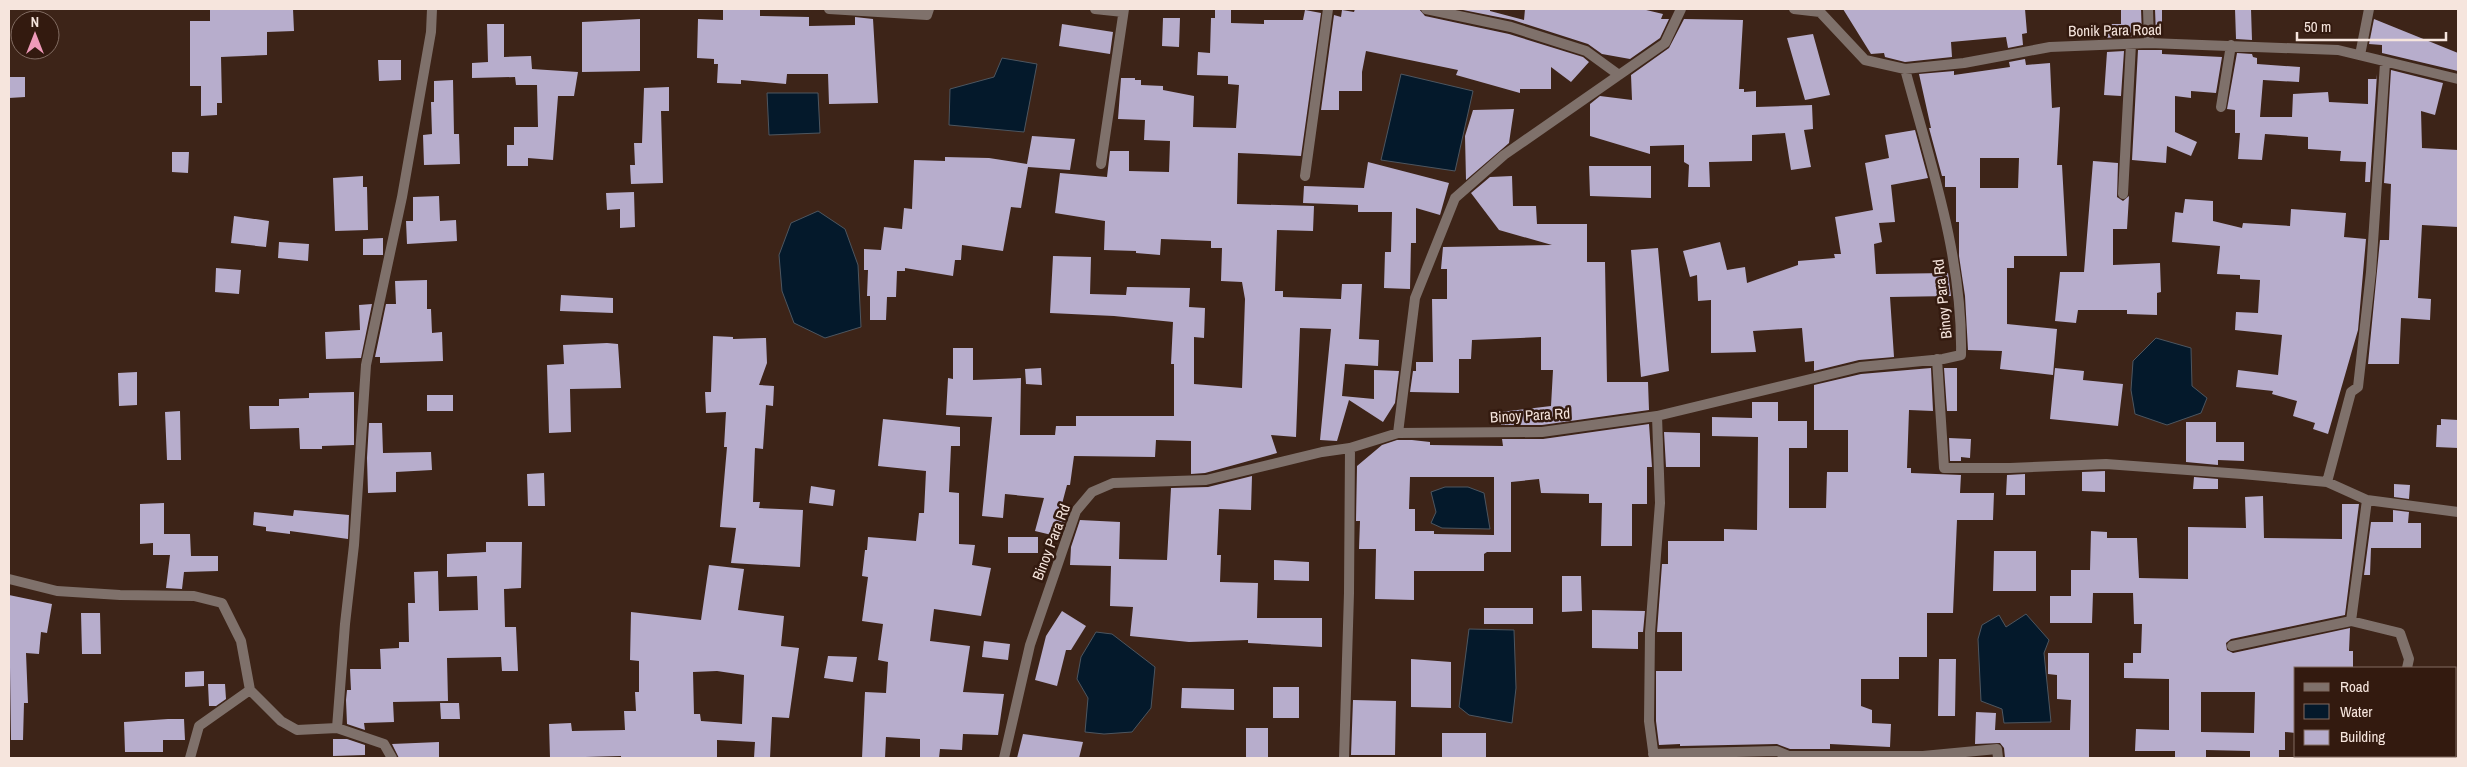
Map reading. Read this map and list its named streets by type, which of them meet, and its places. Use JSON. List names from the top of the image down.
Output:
{
  "streets": {
    "street": ["Bonik Para Road", "Binoy Para Rd"]
  },
  "crossings": [
    ["Bonik Para Road", "Binoy Para Rd"]
  ],
  "legend": ["Road", "Water", "Building"],
  "scale_bar": "50 m",
  "north": "top"
}
